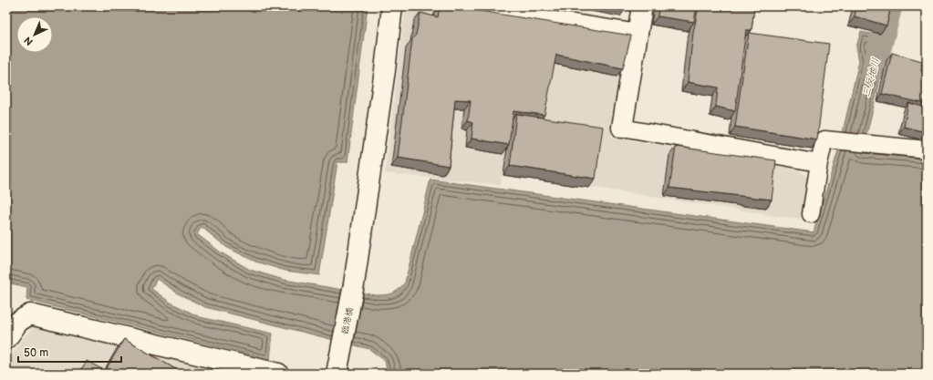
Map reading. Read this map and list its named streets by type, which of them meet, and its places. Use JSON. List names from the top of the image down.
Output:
{
  "streets": {
    "street": ["臨港橋"]
  },
  "water": ["三反地川"],
  "scale_bar": "50 m",
  "north": "bottom left"
}
